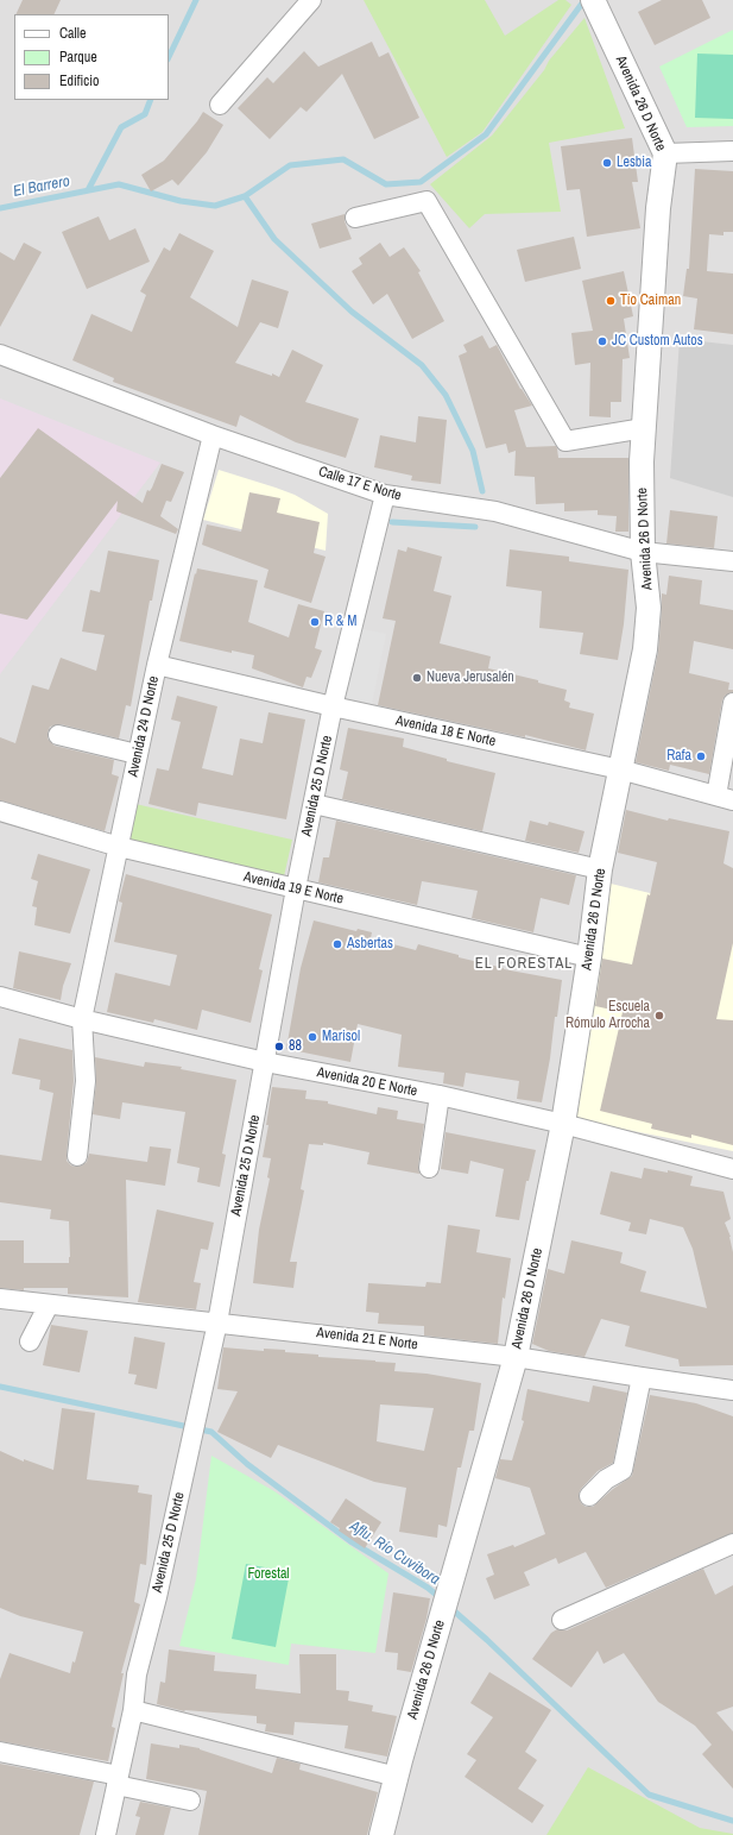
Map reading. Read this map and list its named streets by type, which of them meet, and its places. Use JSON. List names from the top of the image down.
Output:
{
  "streets": {
    "street": [
      "Avenida 26 D Norte",
      "Calle 17 E Norte",
      "Avenida 24 D Norte",
      "Avenida 18 E Norte",
      "Avenida 25 D Norte",
      "Avenida 19 E Norte",
      "Avenida 20 E Norte",
      "Avenida 21 E Norte"
    ]
  },
  "crossings": [
    ["Avenida 26 D Norte", "Calle 17 E Norte"],
    ["Avenida 26 D Norte", "Avenida 18 E Norte"],
    ["Avenida 26 D Norte", "Avenida 19 E Norte"],
    ["Avenida 26 D Norte", "Avenida 20 E Norte"],
    ["Avenida 26 D Norte", "Avenida 21 E Norte"],
    ["Calle 17 E Norte", "Avenida 24 D Norte"],
    ["Calle 17 E Norte", "Avenida 25 D Norte"],
    ["Avenida 24 D Norte", "Avenida 18 E Norte"],
    ["Avenida 24 D Norte", "Avenida 19 E Norte"],
    ["Avenida 24 D Norte", "Avenida 20 E Norte"],
    ["Avenida 18 E Norte", "Avenida 25 D Norte"],
    ["Avenida 25 D Norte", "Avenida 19 E Norte"],
    ["Avenida 25 D Norte", "Avenida 20 E Norte"],
    ["Avenida 25 D Norte", "Avenida 21 E Norte"]
  ],
  "districts": ["EL FORESTAL"],
  "water": ["El Barrero", "Aflu. Río Cuvibora"],
  "parks": ["Forestal"],
  "places": [
    "Lesbia",
    "Tío Caiman",
    "JC Custom Autos",
    "R & M",
    "Nueva Jerusalén",
    "Rafa",
    "Asbertas",
    "Escuela Rómulo Arrocha",
    "Marisol",
    "88"
  ],
  "legend": ["Calle", "Parque", "Edificio"]
}
